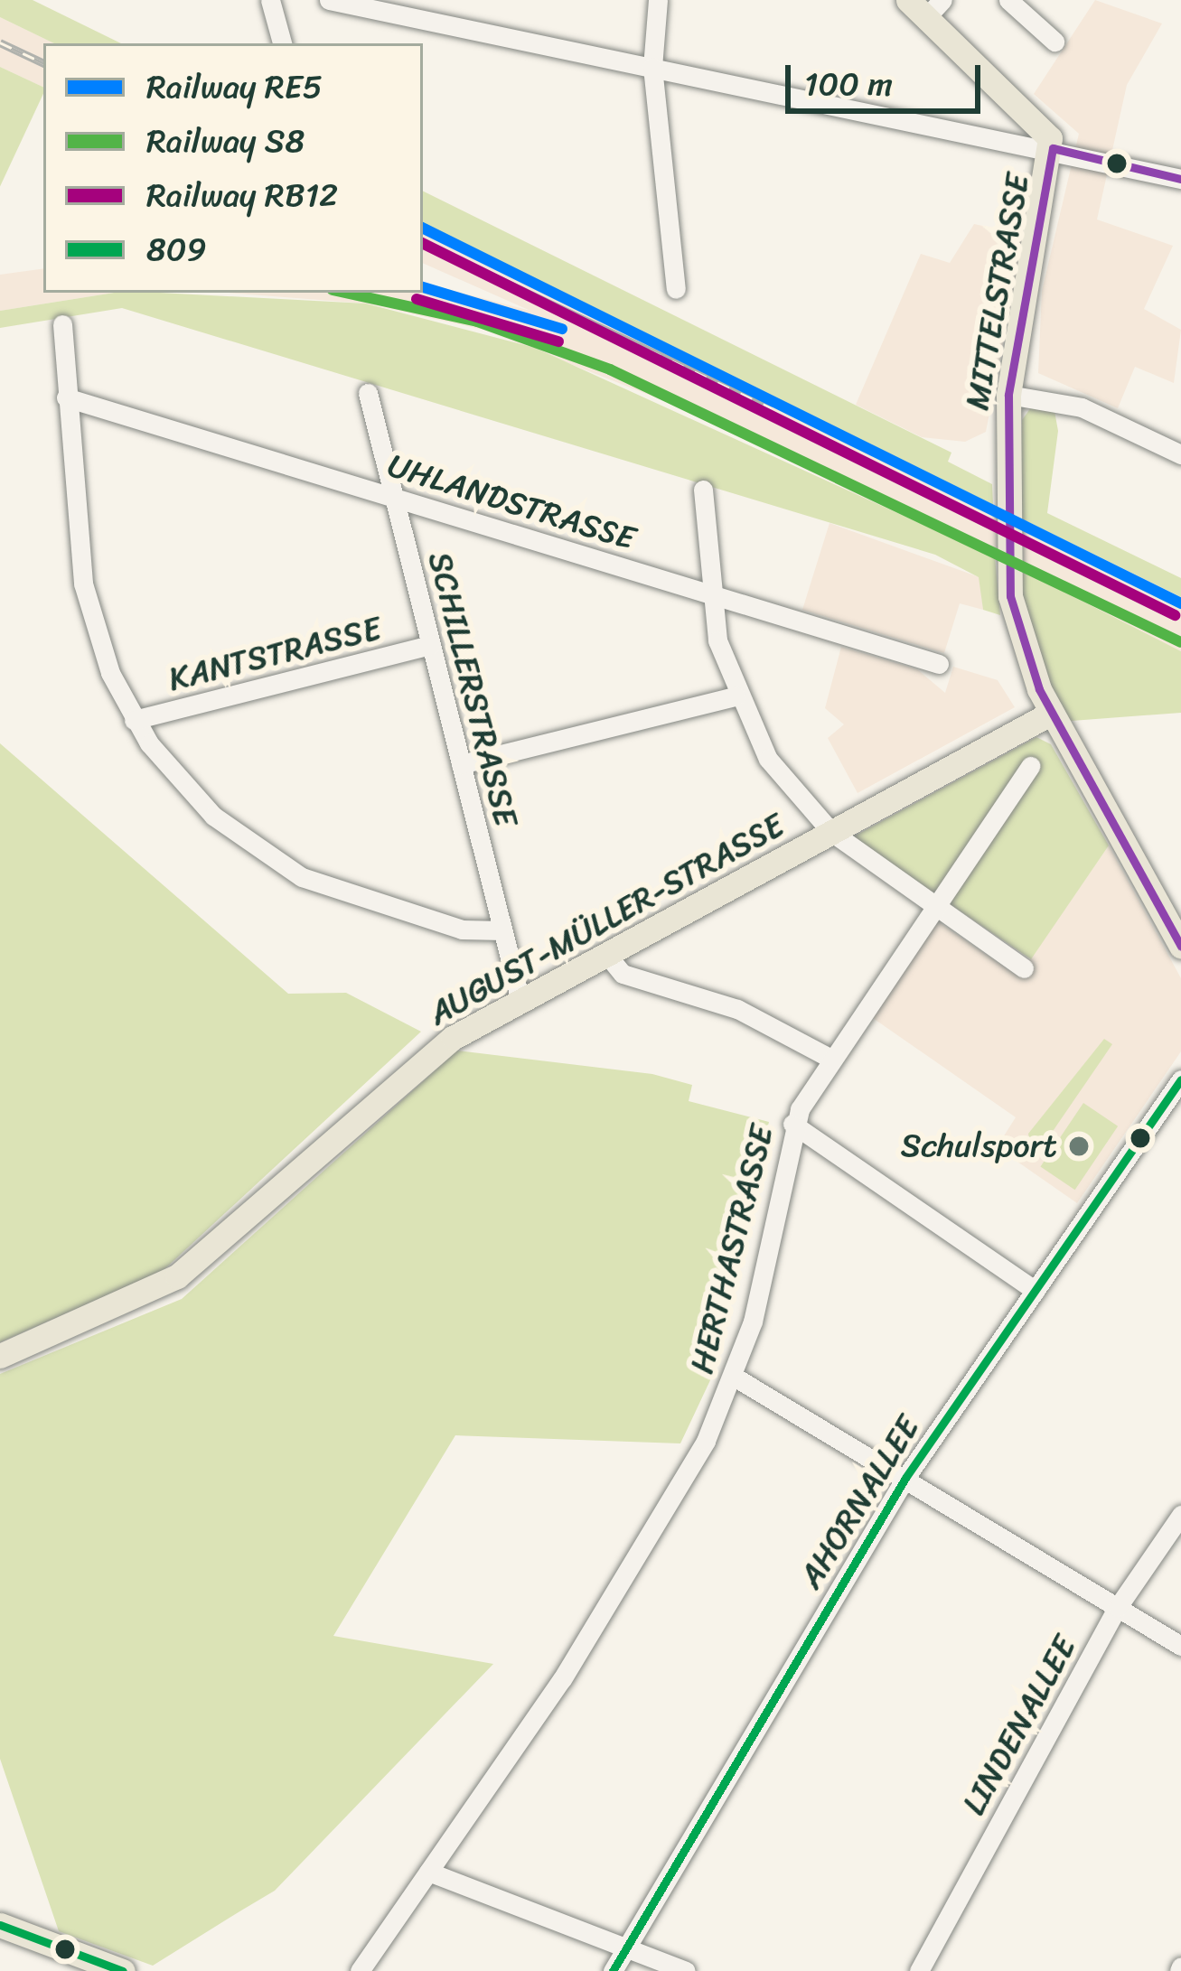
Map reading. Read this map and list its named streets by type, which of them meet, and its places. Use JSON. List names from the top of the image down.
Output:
{
  "streets": {
    "main road": ["MITTELSTRASSE", "AUGUST-MÜLLER-STRASSE"],
    "street": [
      "UHLANDSTRASSE",
      "KANTSTRASSE",
      "SCHILLERSTRASSE",
      "HERTHASTRASSE",
      "AHORNALLEE",
      "LINDENALLEE"
    ]
  },
  "crossings": [
    ["MITTELSTRASSE", "AUGUST-MÜLLER-STRASSE"],
    ["UHLANDSTRASSE", "SCHILLERSTRASSE"],
    ["KANTSTRASSE", "SCHILLERSTRASSE"],
    ["SCHILLERSTRASSE", "AUGUST-MÜLLER-STRASSE"]
  ],
  "places": ["Schulsport"],
  "lines": [
    "rail line RE5",
    "rail line RB12",
    "rail line S8",
    "transit line 809"
  ],
  "legend": [
    "Railway RE5",
    "Railway S8",
    "Railway RB12",
    "809"
  ],
  "scale_bar": "100 m"
}
